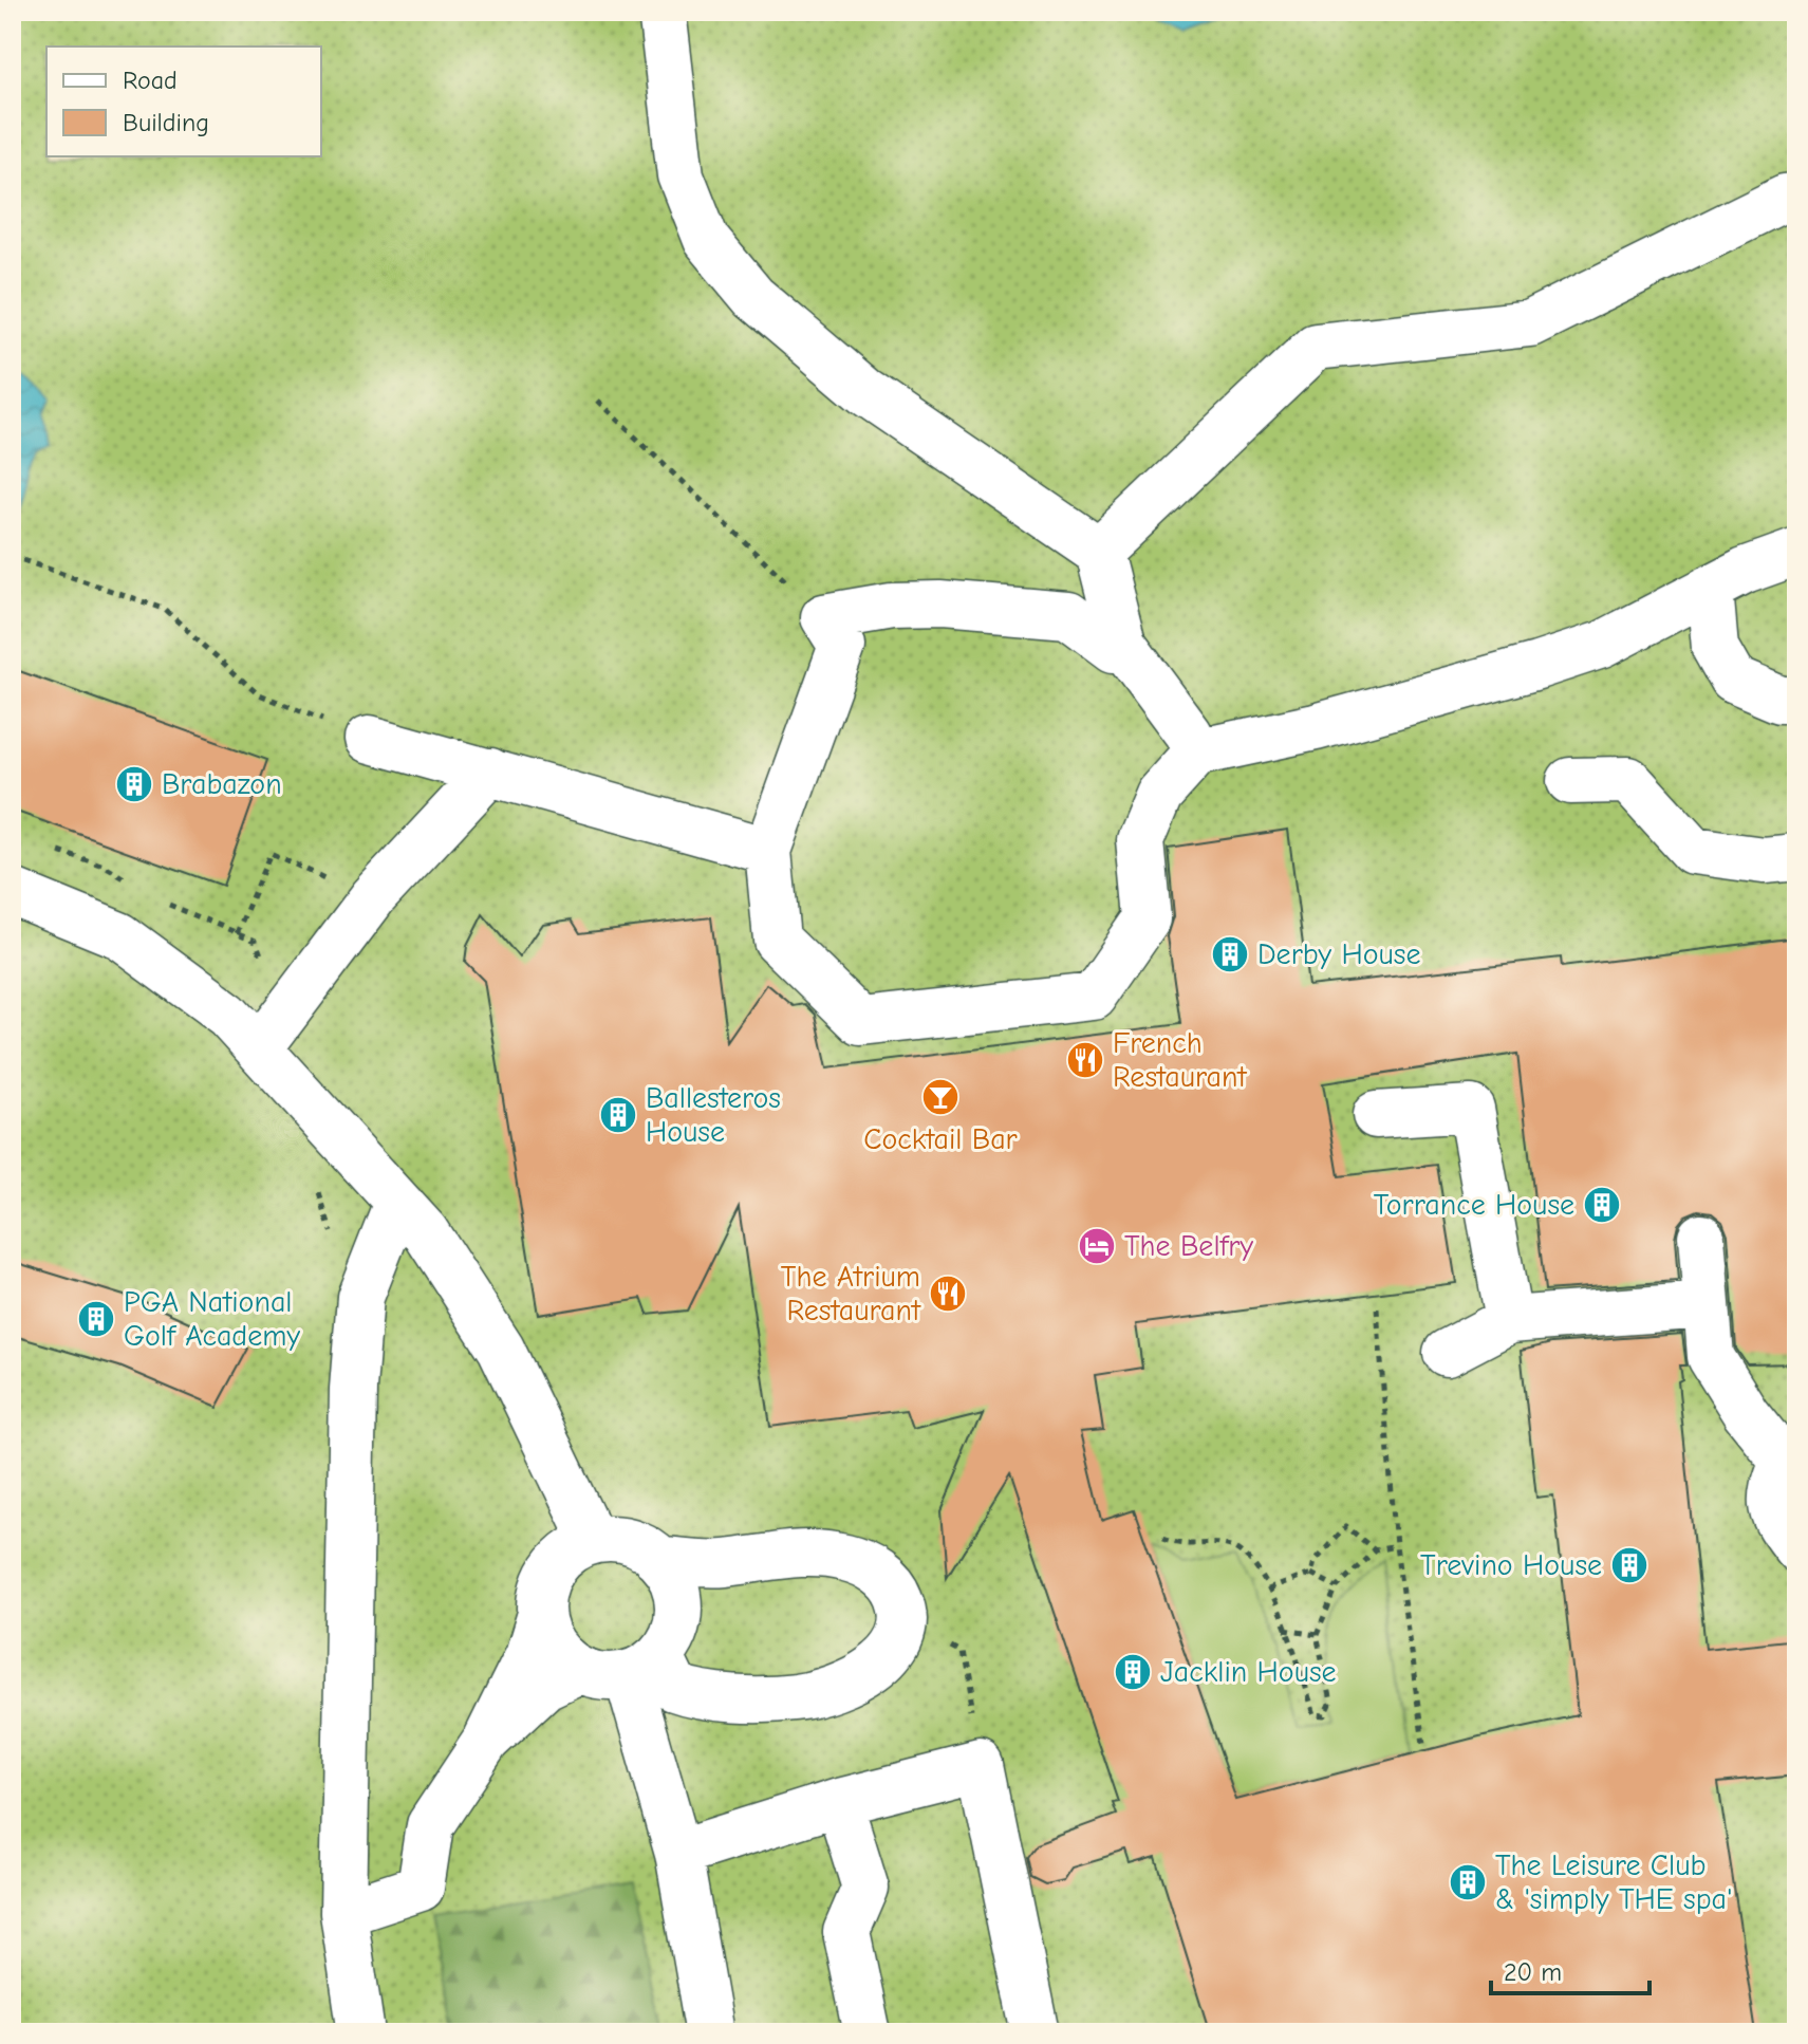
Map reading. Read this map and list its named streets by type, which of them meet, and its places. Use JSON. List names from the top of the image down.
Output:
{
  "places": {
    "building": [
      "Brabazon",
      "Derby House",
      "Ballesteros House",
      "Torrance House",
      "PGA National Golf Academy",
      "Trevino House",
      "Jacklin House",
      "The Leisure Club & 'simply THE spa'"
    ],
    "restaurant": ["French Restaurant", "The Atrium Restaurant"],
    "bar": ["Cocktail Bar"],
    "hotel": ["The Belfry"]
  },
  "legend": ["Road", "Building"],
  "scale_bar": "20 m"
}
